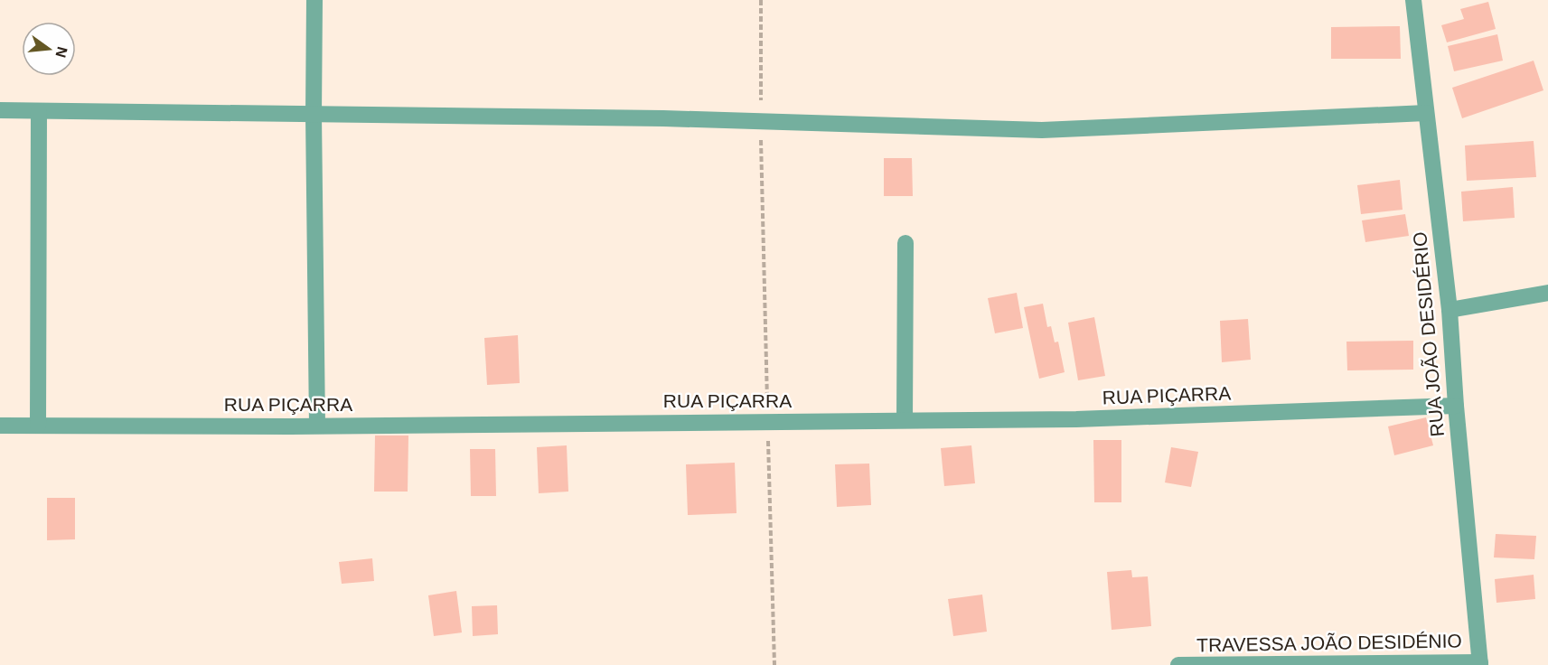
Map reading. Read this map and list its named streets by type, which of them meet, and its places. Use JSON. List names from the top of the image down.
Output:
{
  "streets": {
    "street": ["RUA JOÃO DESIDÉRIO", "RUA PIÇARRA", "TRAVESSA JOÃO DESIDÉNIO"]
  },
  "crossings": [
    ["RUA JOÃO DESIDÉRIO", "RUA PIÇARRA"],
    ["RUA JOÃO DESIDÉRIO", "TRAVESSA JOÃO DESIDÉNIO"]
  ],
  "north": "right"
}
